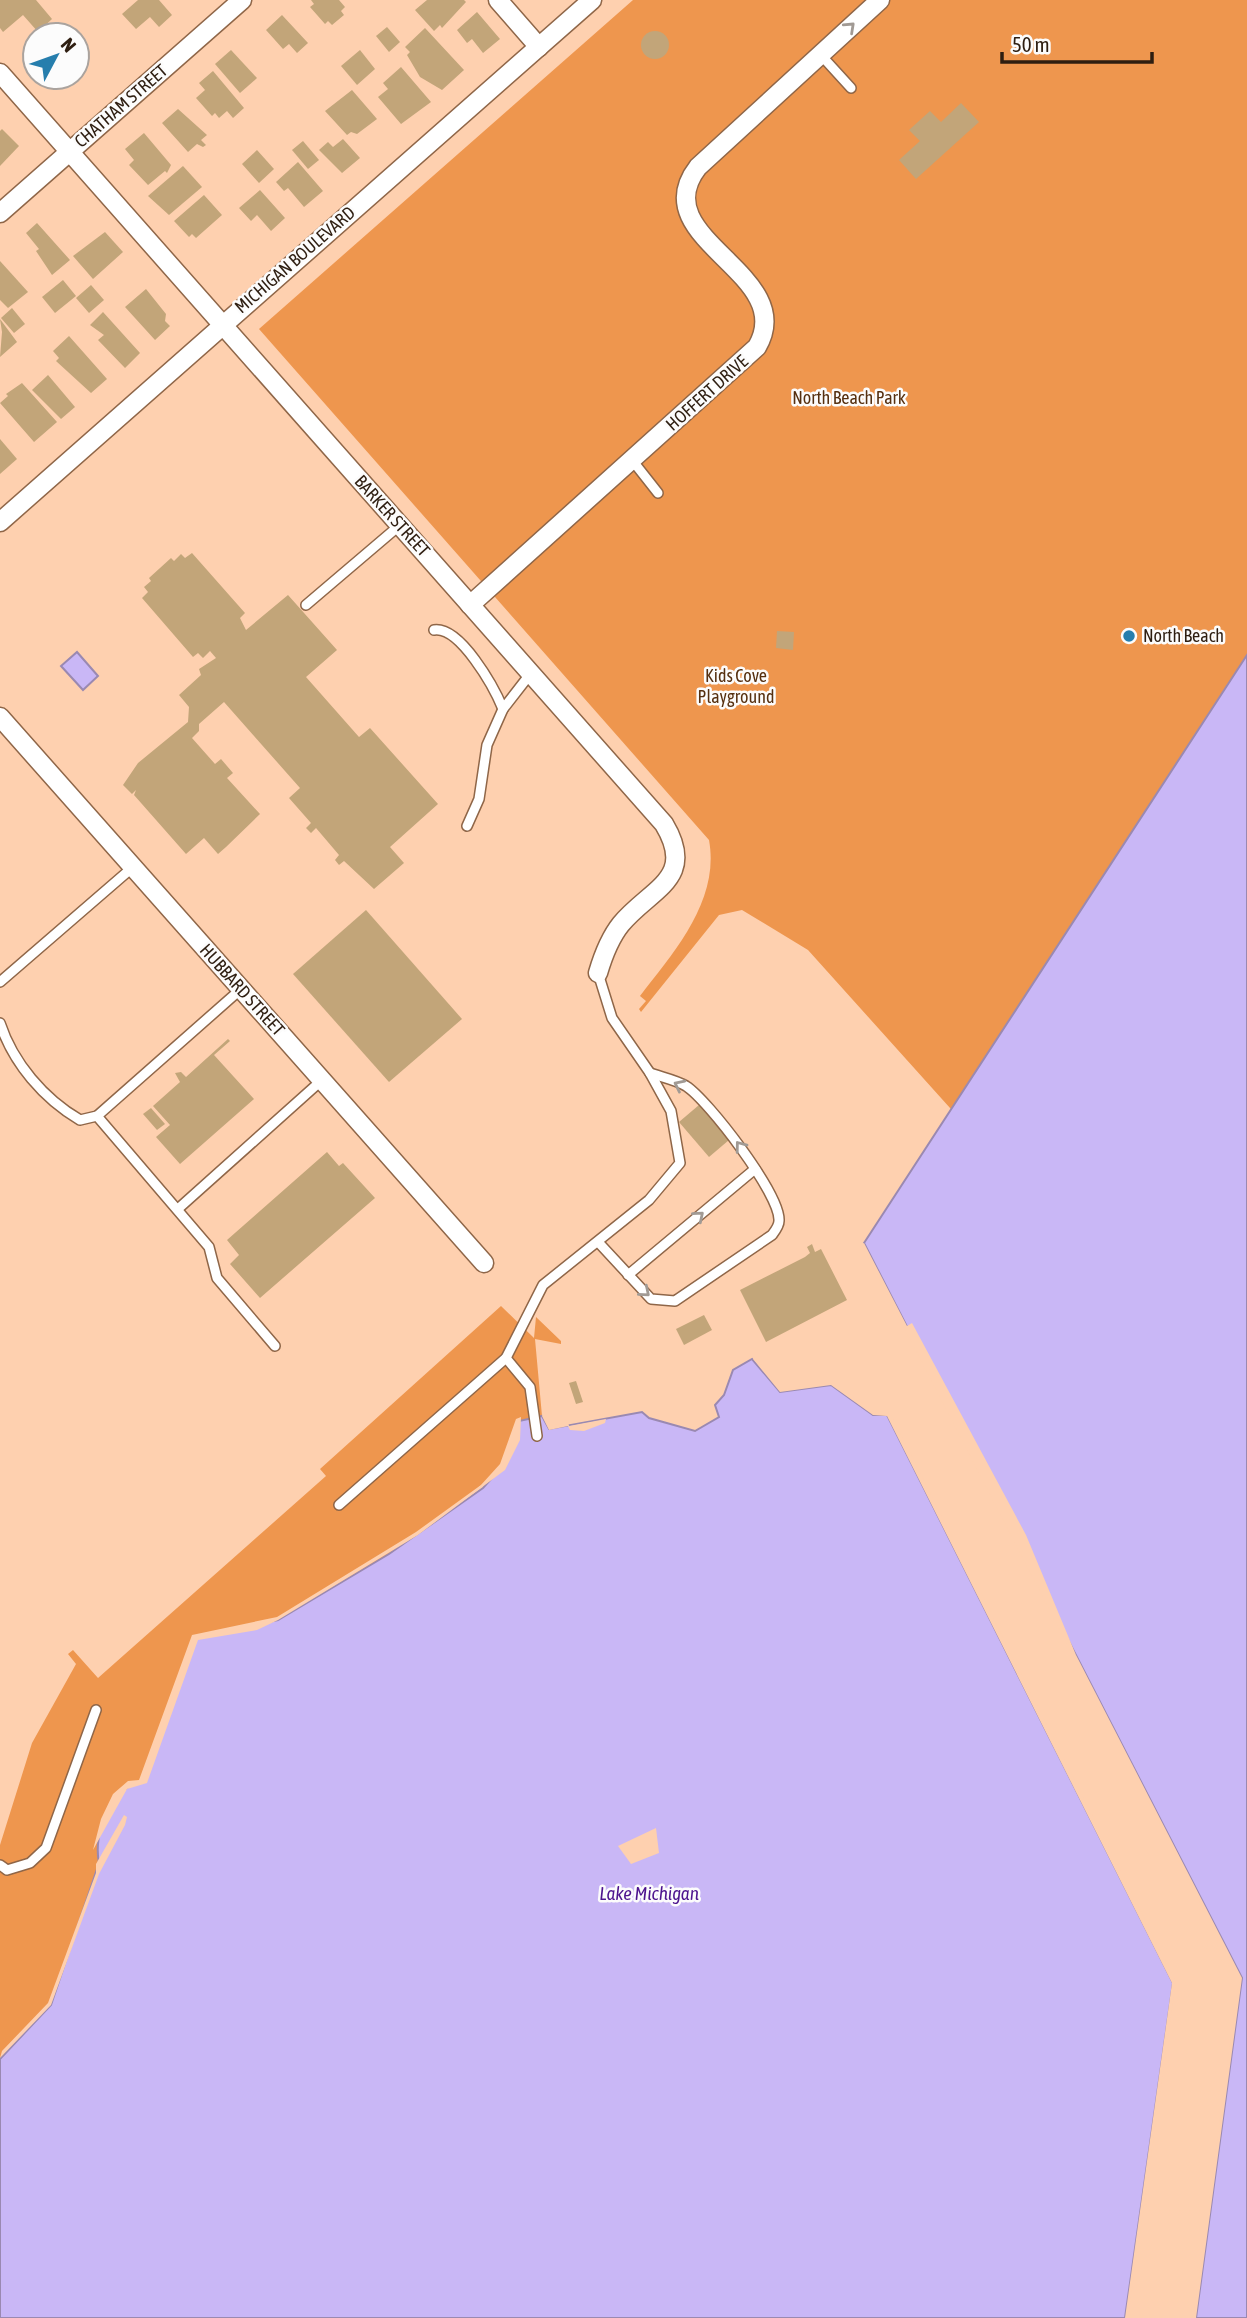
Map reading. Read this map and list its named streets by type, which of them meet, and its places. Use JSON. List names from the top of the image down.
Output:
{
  "streets": {
    "street": [
      "CHATHAM STREET",
      "MICHIGAN BOULEVARD",
      "HOFFERT DRIVE",
      "BARKER STREET",
      "HUBBARD STREET"
    ]
  },
  "crossings": [
    ["CHATHAM STREET", "BARKER STREET"],
    ["MICHIGAN BOULEVARD", "BARKER STREET"],
    ["HOFFERT DRIVE", "BARKER STREET"]
  ],
  "water": ["Lake Michigan"],
  "parks": ["North Beach Park", "Kids Cove Playground"],
  "places": ["North Beach"],
  "scale_bar": "50 m",
  "north": "top right"
}
